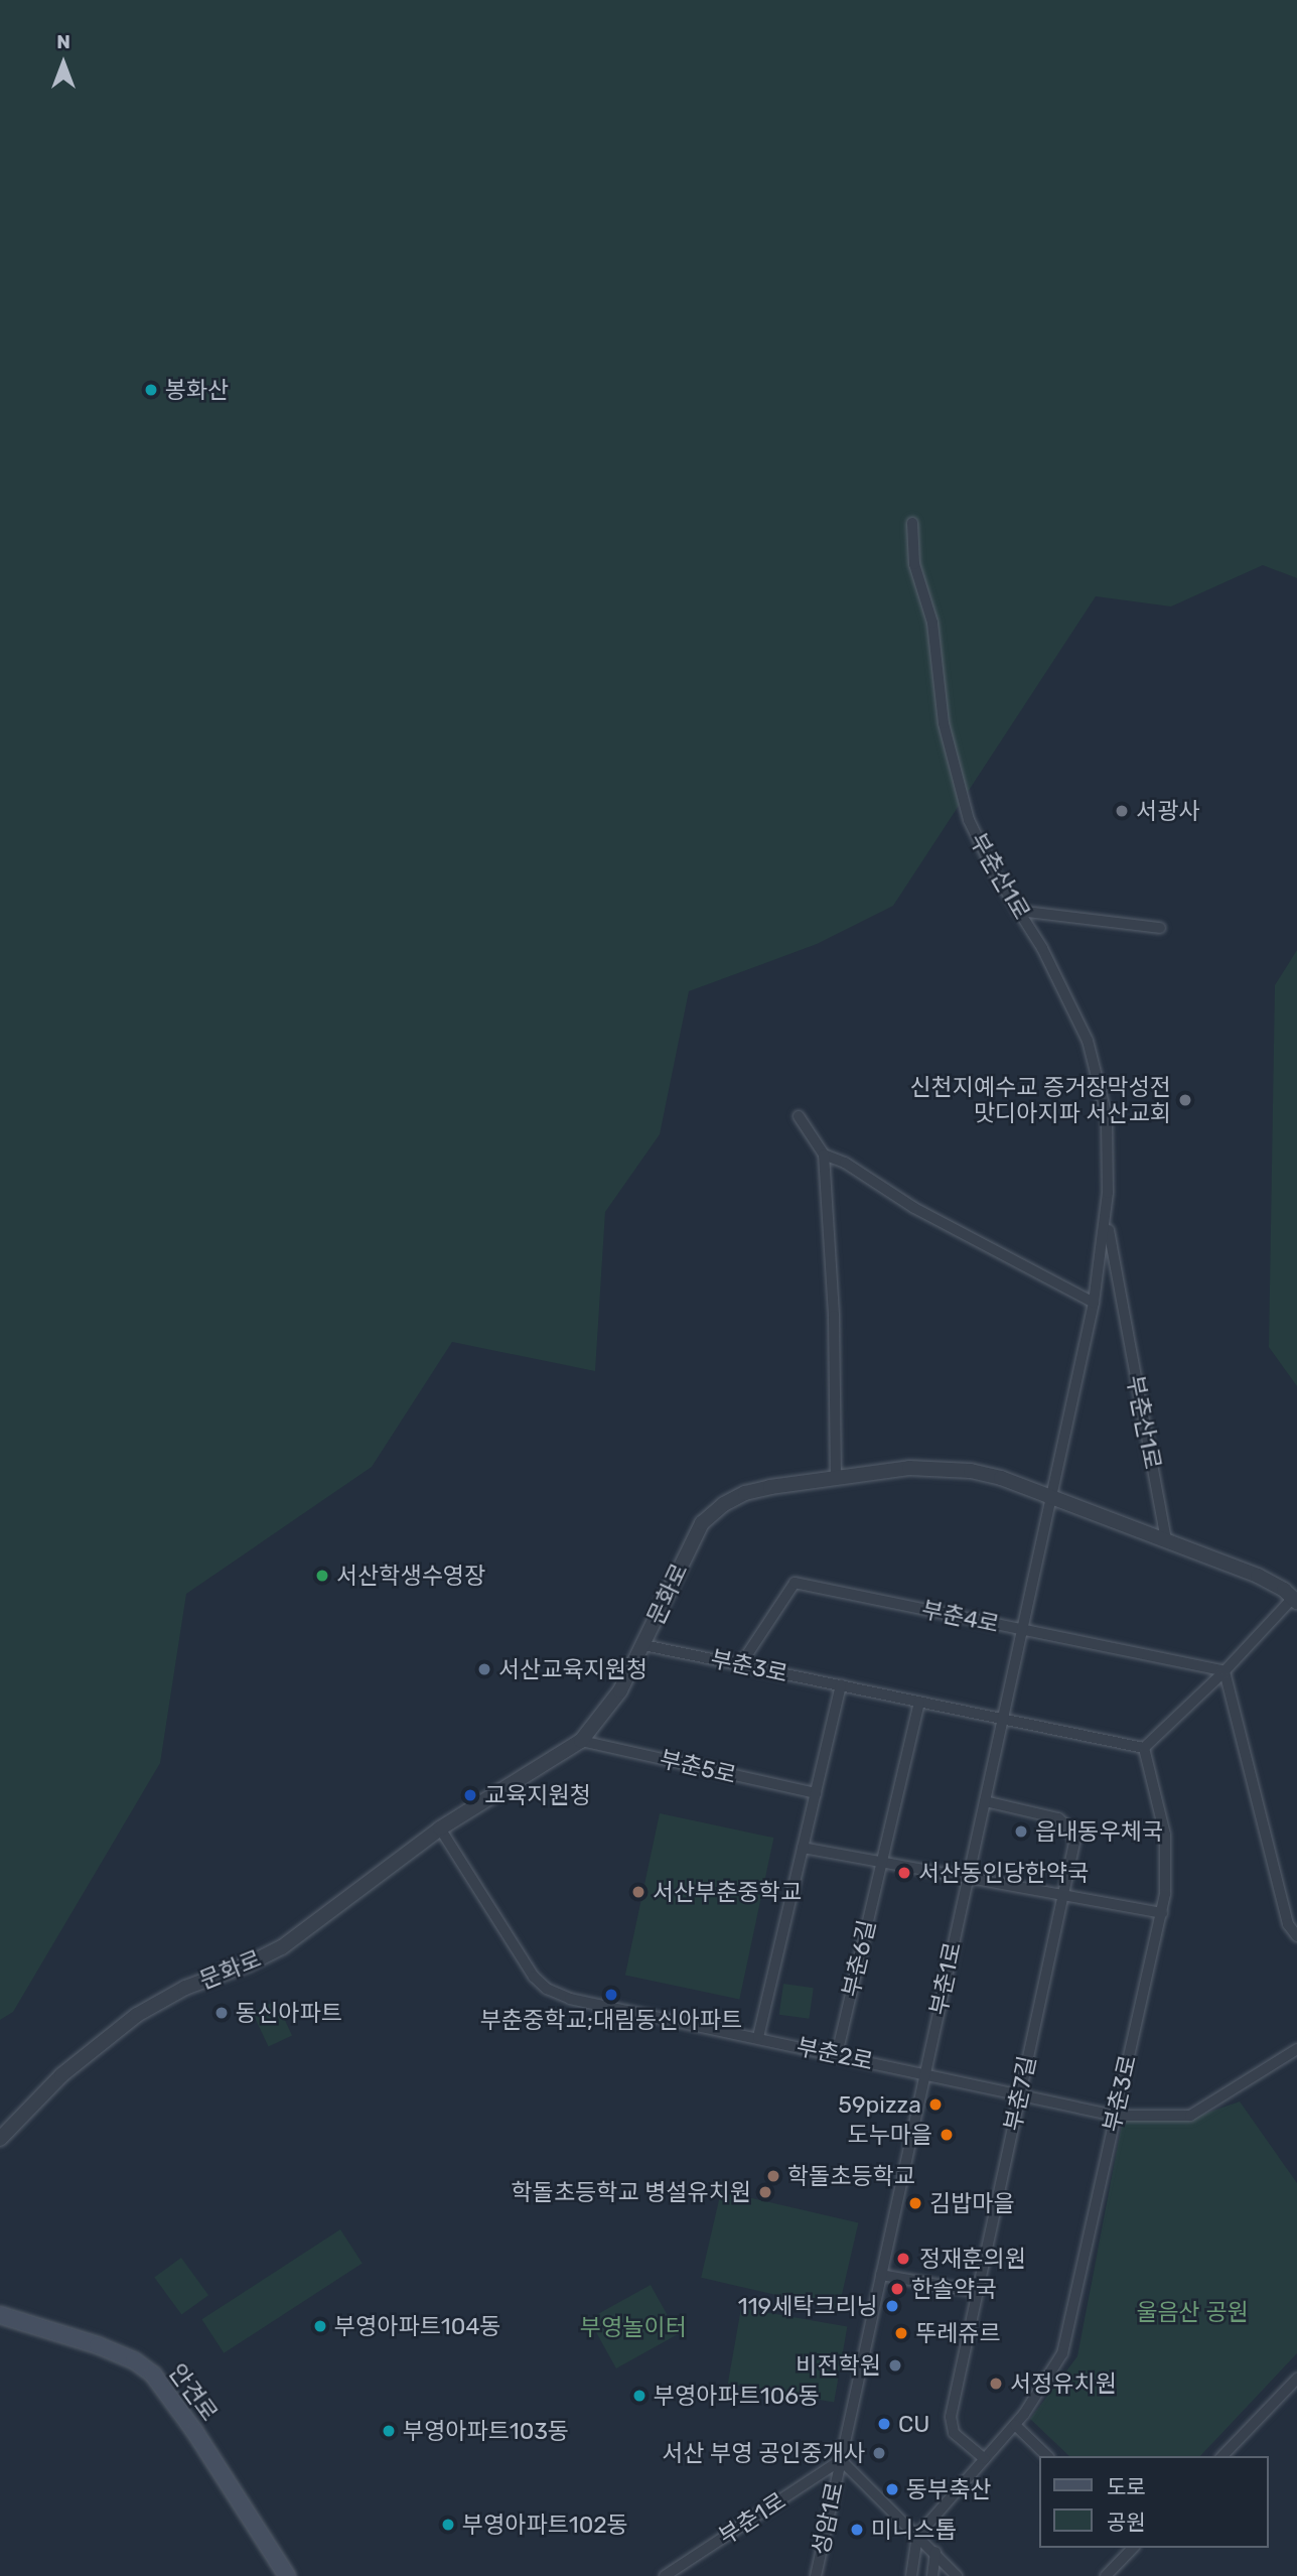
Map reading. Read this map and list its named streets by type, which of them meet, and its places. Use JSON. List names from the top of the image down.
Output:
{
  "streets": {
    "main road": ["안견로"],
    "street": [
      "부춘산1로",
      "문화로",
      "부춘4로",
      "부춘3로",
      "부춘5로",
      "부춘6길",
      "부춘1로",
      "부춘2로",
      "부춘7길",
      "성암1로"
    ]
  },
  "crossings": [
    ["부춘산1로", "문화로"],
    ["부춘산1로", "부춘1로"],
    ["문화로", "부춘3로"],
    ["문화로", "부춘5로"],
    ["문화로", "부춘1로"],
    ["문화로", "부춘2로"],
    ["부춘4로", "부춘3로"],
    ["부춘4로", "부춘1로"],
    ["부춘3로", "부춘6길"],
    ["부춘3로", "부춘1로"],
    ["부춘3로", "부춘2로"],
    ["부춘3로", "부춘7길"],
    ["부춘6길", "부춘2로"],
    ["부춘1로", "부춘2로"],
    ["부춘1로", "부춘7길"],
    ["부춘1로", "성암1로"],
    ["부춘2로", "부춘7길"]
  ],
  "parks": ["울음산 공원", "부영놀이터"],
  "places": [
    "봉화산",
    "서광사",
    "신천지예수교 증거장막성전 맛디아지파 서산교회",
    "서산학생수영장",
    "서산교육지원청",
    "교육지원청",
    "읍내동우체국",
    "서산동인당한약국",
    "서산부춘중학교",
    "부춘중학교;대림동신아파트",
    "동신아파트",
    "59pizza",
    "도누마을",
    "학돌초등학교",
    "학돌초등학교 병설유치원",
    "김밥마을",
    "정재훈의원",
    "한솔약국",
    "119세탁크리닝",
    "부영아파트104동",
    "뚜레쥬르",
    "비전학원",
    "서정유치원",
    "부영아파트106동",
    "CU",
    "부영아파트103동",
    "서산 부영 공인중개사",
    "동부축산",
    "부영아파트102동",
    "미니스톱"
  ],
  "legend": ["도로", "공원"],
  "north": "top"
}
